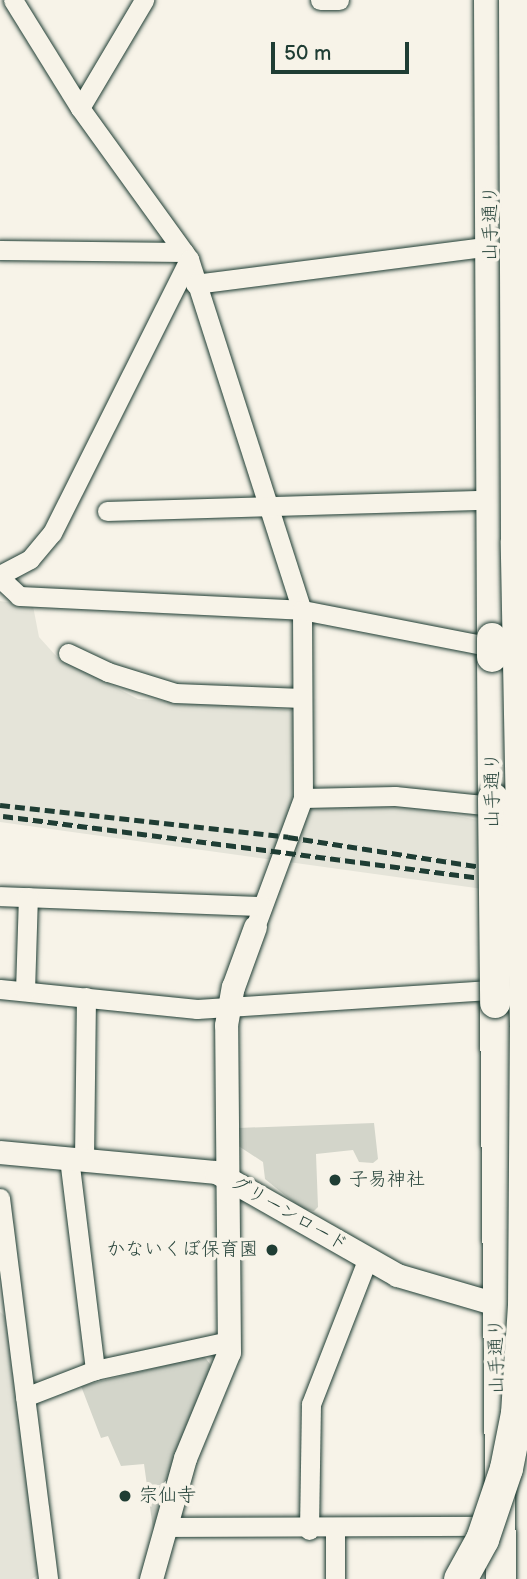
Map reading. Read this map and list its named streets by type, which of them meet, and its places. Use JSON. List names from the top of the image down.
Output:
{
  "streets": {
    "main road": ["山手通り"],
    "street": ["グリーンロード"]
  },
  "crossings": [
    ["山手通り", "グリーンロード"]
  ],
  "places": ["子易神社", "かないくぼ保育園", "宗仙寺"],
  "scale_bar": "50 m"
}
